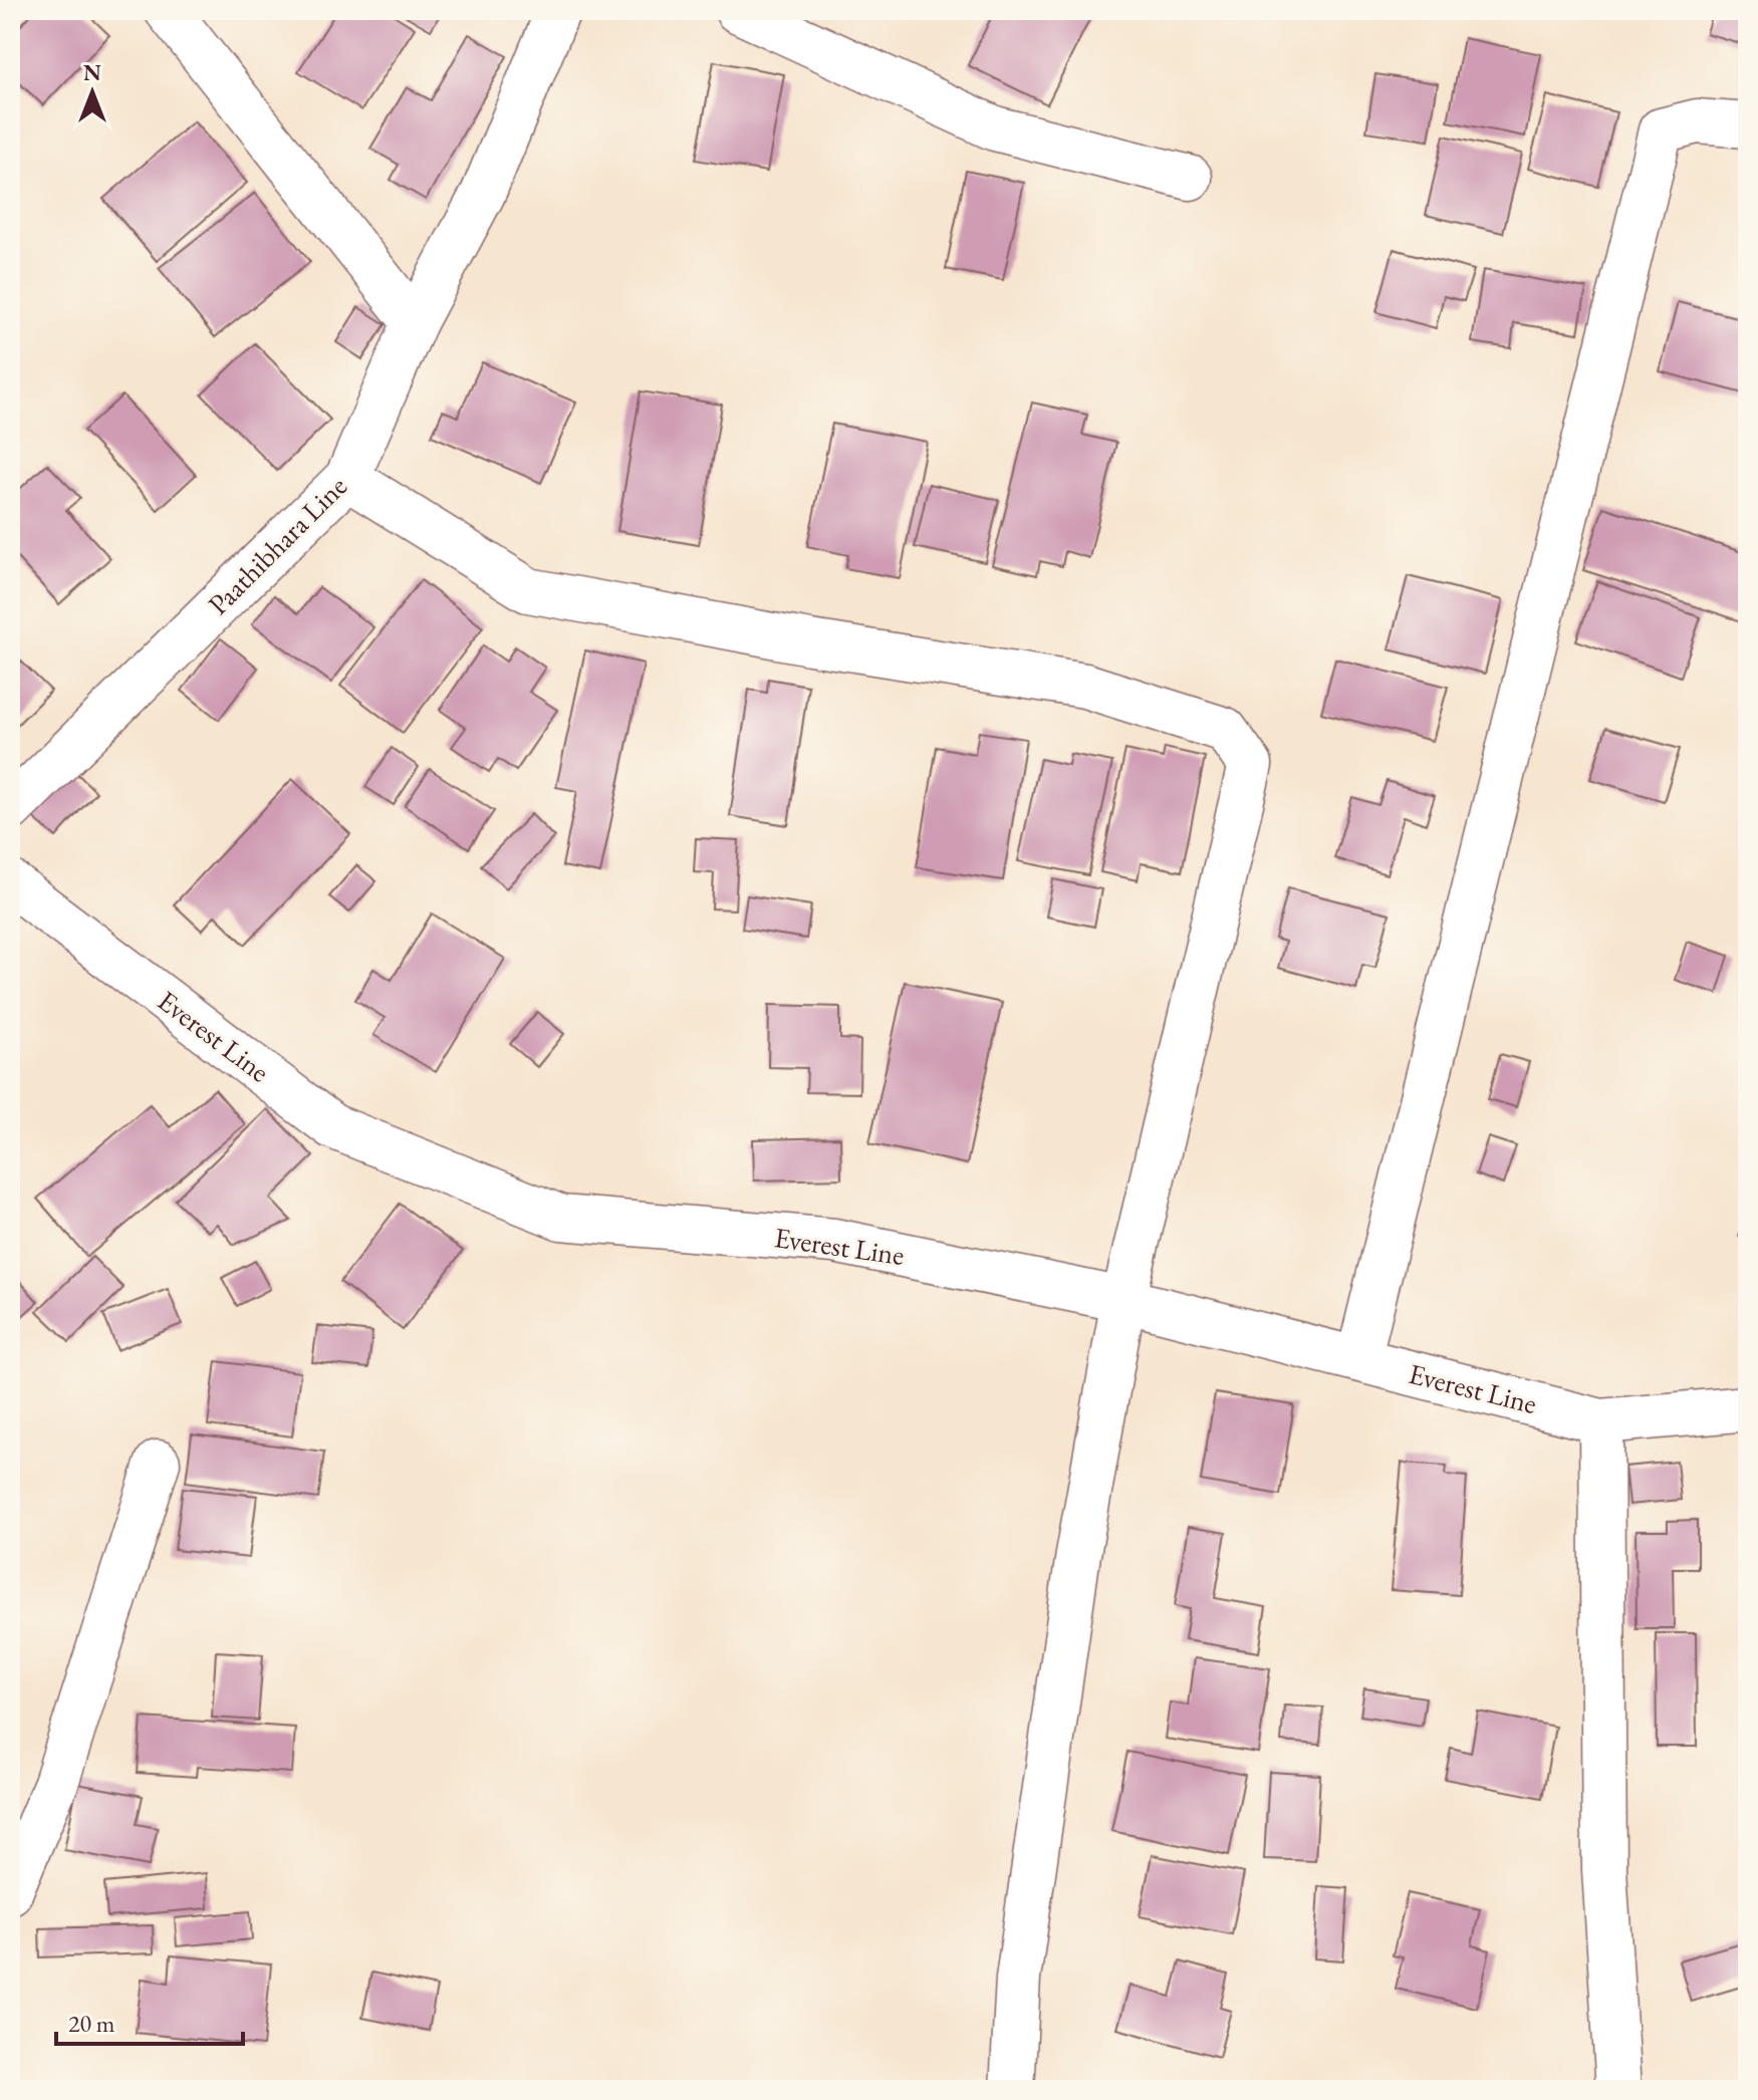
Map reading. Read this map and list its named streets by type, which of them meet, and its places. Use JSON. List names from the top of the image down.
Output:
{
  "streets": {
    "street": ["Paathibhara Line", "Everest Line"]
  },
  "scale_bar": "20 m",
  "north": "top"
}
